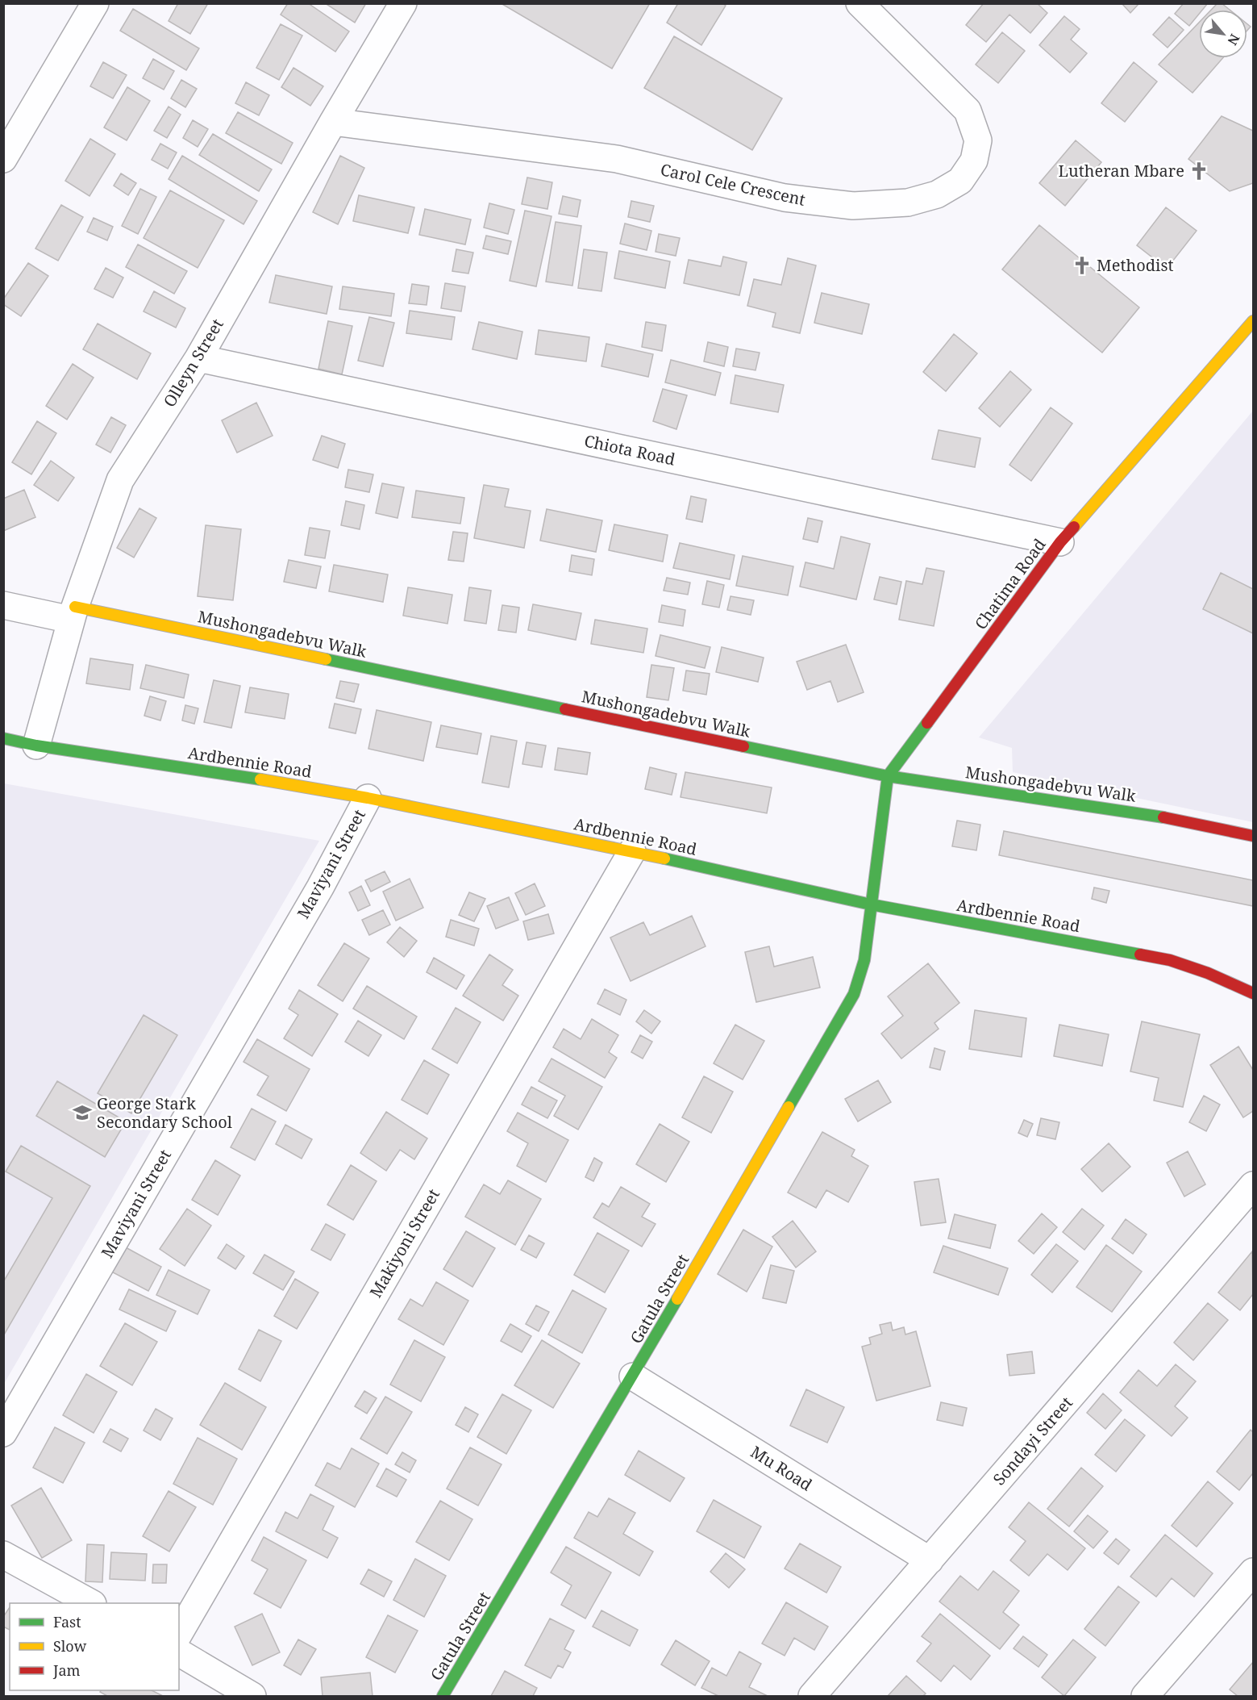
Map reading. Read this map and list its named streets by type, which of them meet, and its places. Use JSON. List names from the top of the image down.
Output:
{
  "streets": {
    "street": [
      "Carol Cele Crescent",
      "Olleyn Street",
      "Chiota Road",
      "Chatima Road",
      "Mushongadebvu Walk",
      "Ardbennie Road",
      "Maviyani Street",
      "Makiyoni Street",
      "Gatula Street",
      "Sondayi Street",
      "Mu Road"
    ]
  },
  "crossings": [
    ["Carol Cele Crescent", "Olleyn Street"],
    ["Olleyn Street", "Chiota Road"],
    ["Olleyn Street", "Mushongadebvu Walk"],
    ["Olleyn Street", "Ardbennie Road"],
    ["Chiota Road", "Chatima Road"],
    ["Chatima Road", "Mushongadebvu Walk"],
    ["Chatima Road", "Ardbennie Road"],
    ["Chatima Road", "Gatula Street"],
    ["Ardbennie Road", "Maviyani Street"],
    ["Ardbennie Road", "Makiyoni Street"],
    ["Ardbennie Road", "Gatula Street"],
    ["Gatula Street", "Mu Road"],
    ["Sondayi Street", "Mu Road"]
  ],
  "places": {
    "church": ["Lutheran Mbare", "Methodist"],
    "school or university": ["George Stark Secondary School"]
  },
  "legend": ["Fast", "Slow", "Jam"],
  "north": "bottom right"
}
